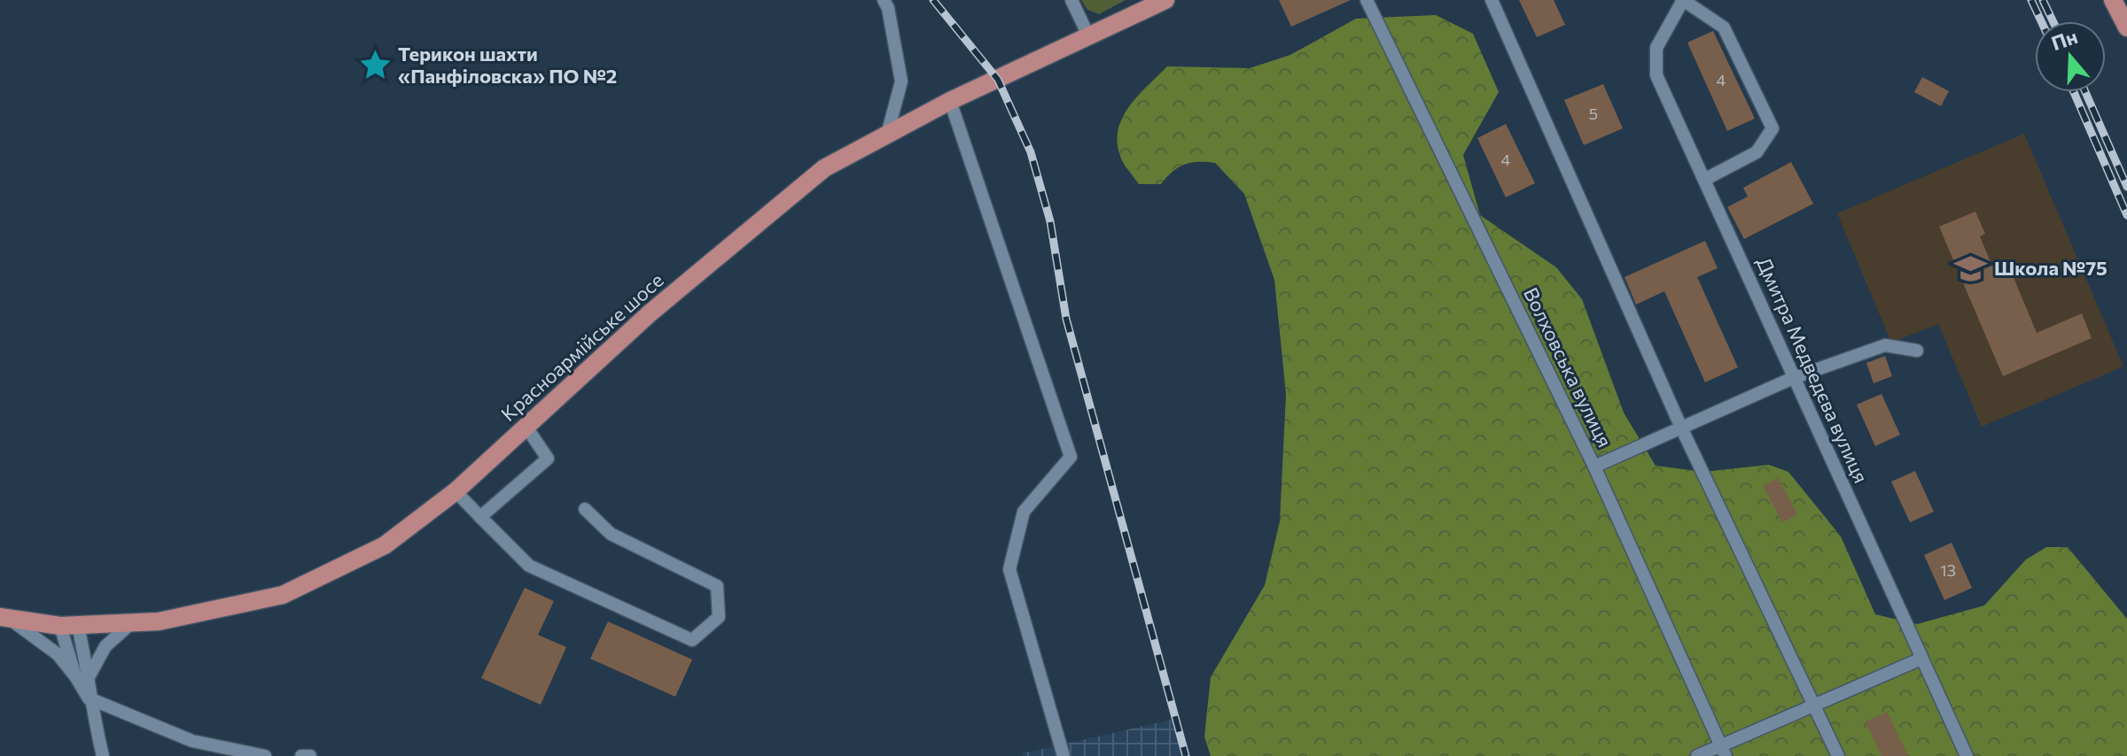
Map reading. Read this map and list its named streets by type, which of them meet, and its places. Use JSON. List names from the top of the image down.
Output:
{
  "streets": {
    "main road": ["Красноармійське шосе"],
    "street": ["Волховська вулиця", "Дмитра Медведєва вулиця"]
  },
  "places": {
    "place": ["Терикон шахти «Панфiловска» ПО №2"],
    "school or university": ["Школа №75"]
  },
  "house_numbers": [
    "4",
    "5",
    "4",
    "13"
  ],
  "north": "top"
}
